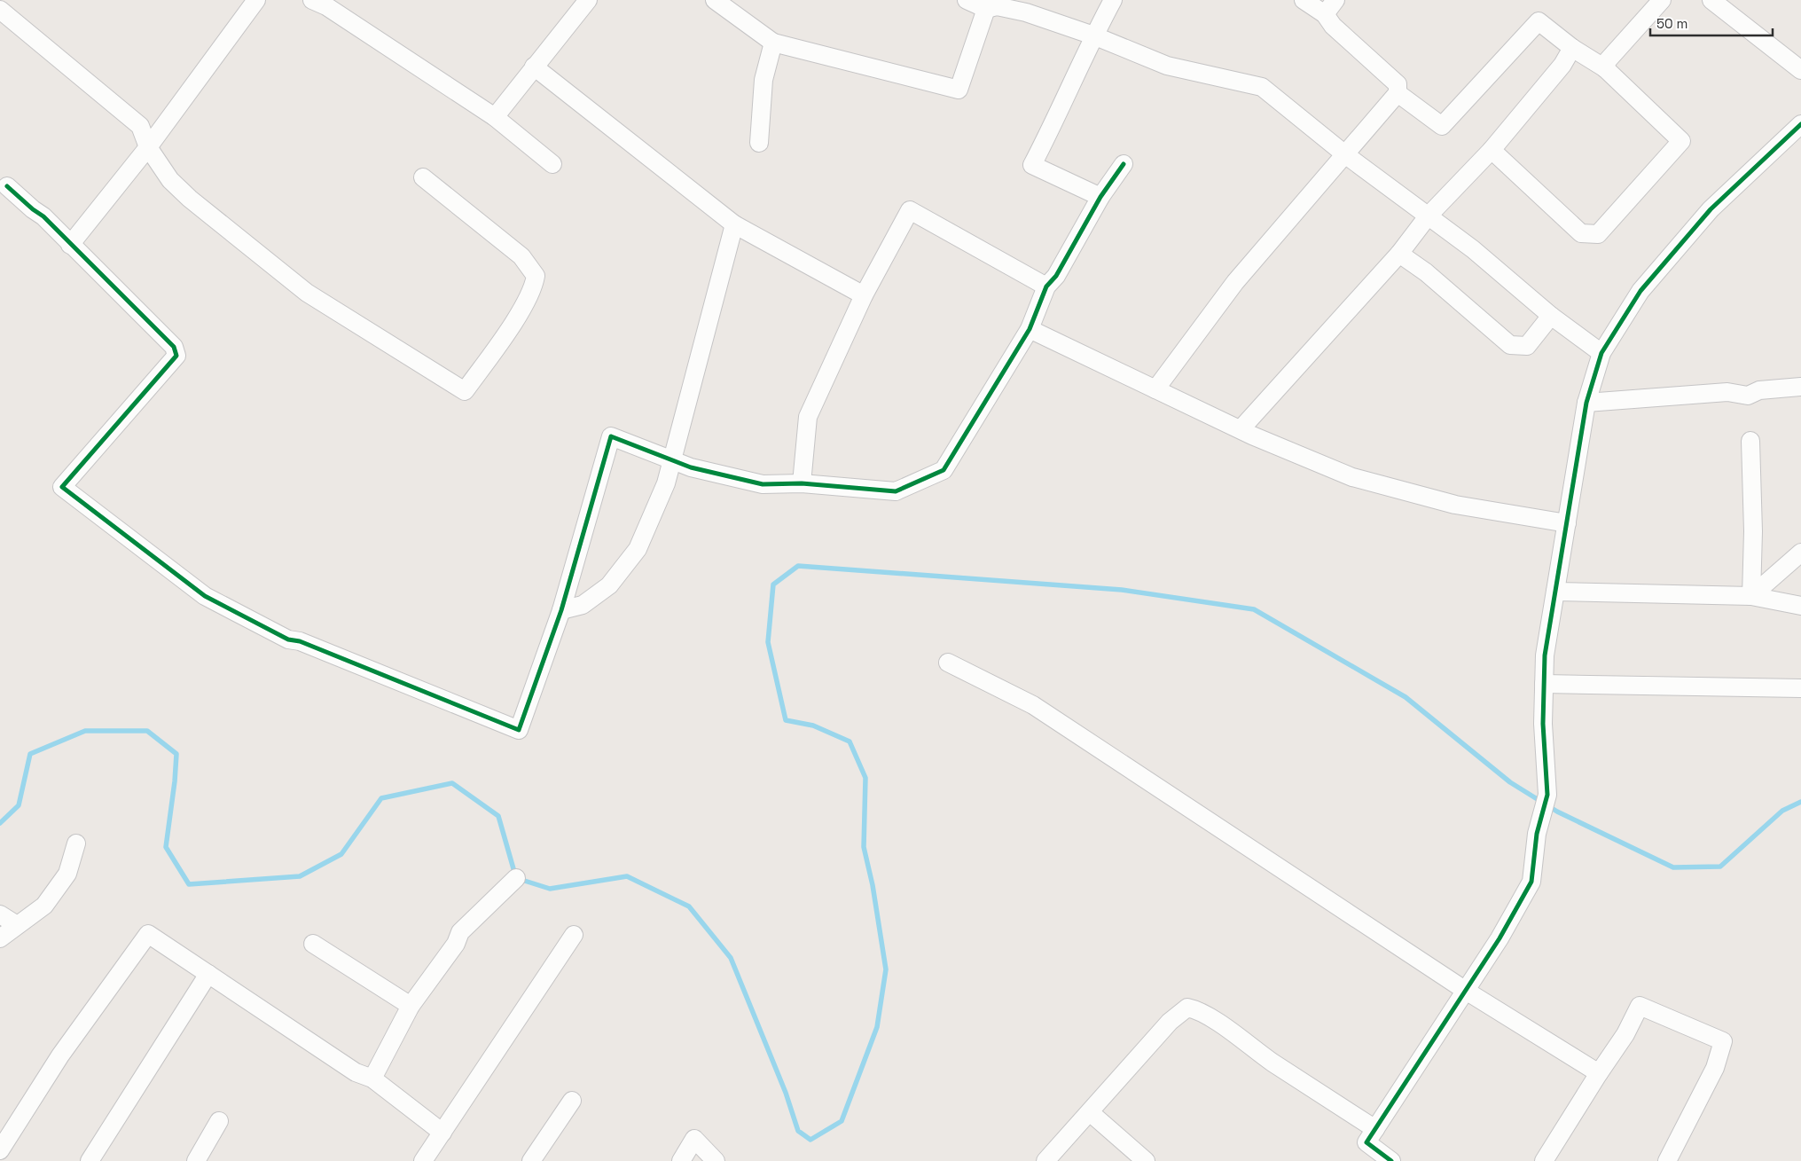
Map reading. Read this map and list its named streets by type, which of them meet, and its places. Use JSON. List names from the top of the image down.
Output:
{
  "scale_bar": "50 m"
}
